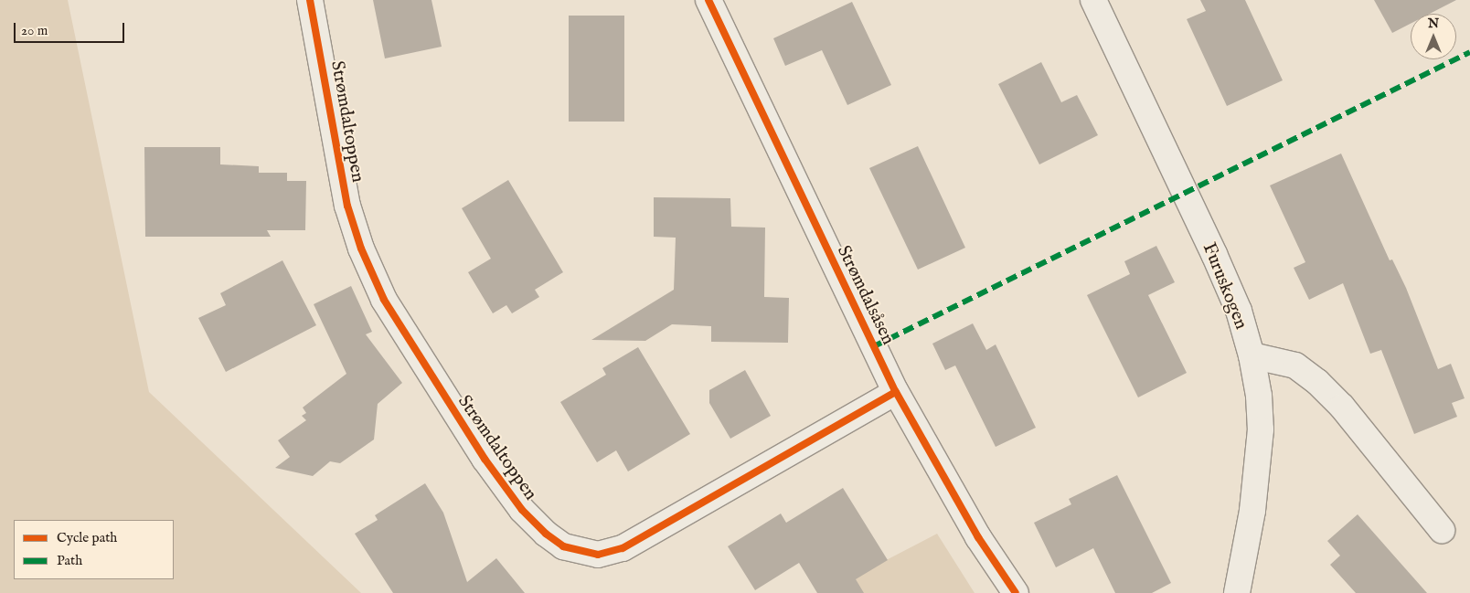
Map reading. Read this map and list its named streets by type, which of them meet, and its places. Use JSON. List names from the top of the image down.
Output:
{
  "streets": {
    "street": ["Strømdaltoppen", "Furuskogen", "Strømdalsåsen"]
  },
  "crossings": [
    ["Strømdaltoppen", "Strømdalsåsen"]
  ],
  "legend": ["Cycle path", "Path"],
  "scale_bar": "20 m",
  "north": "top"
}
